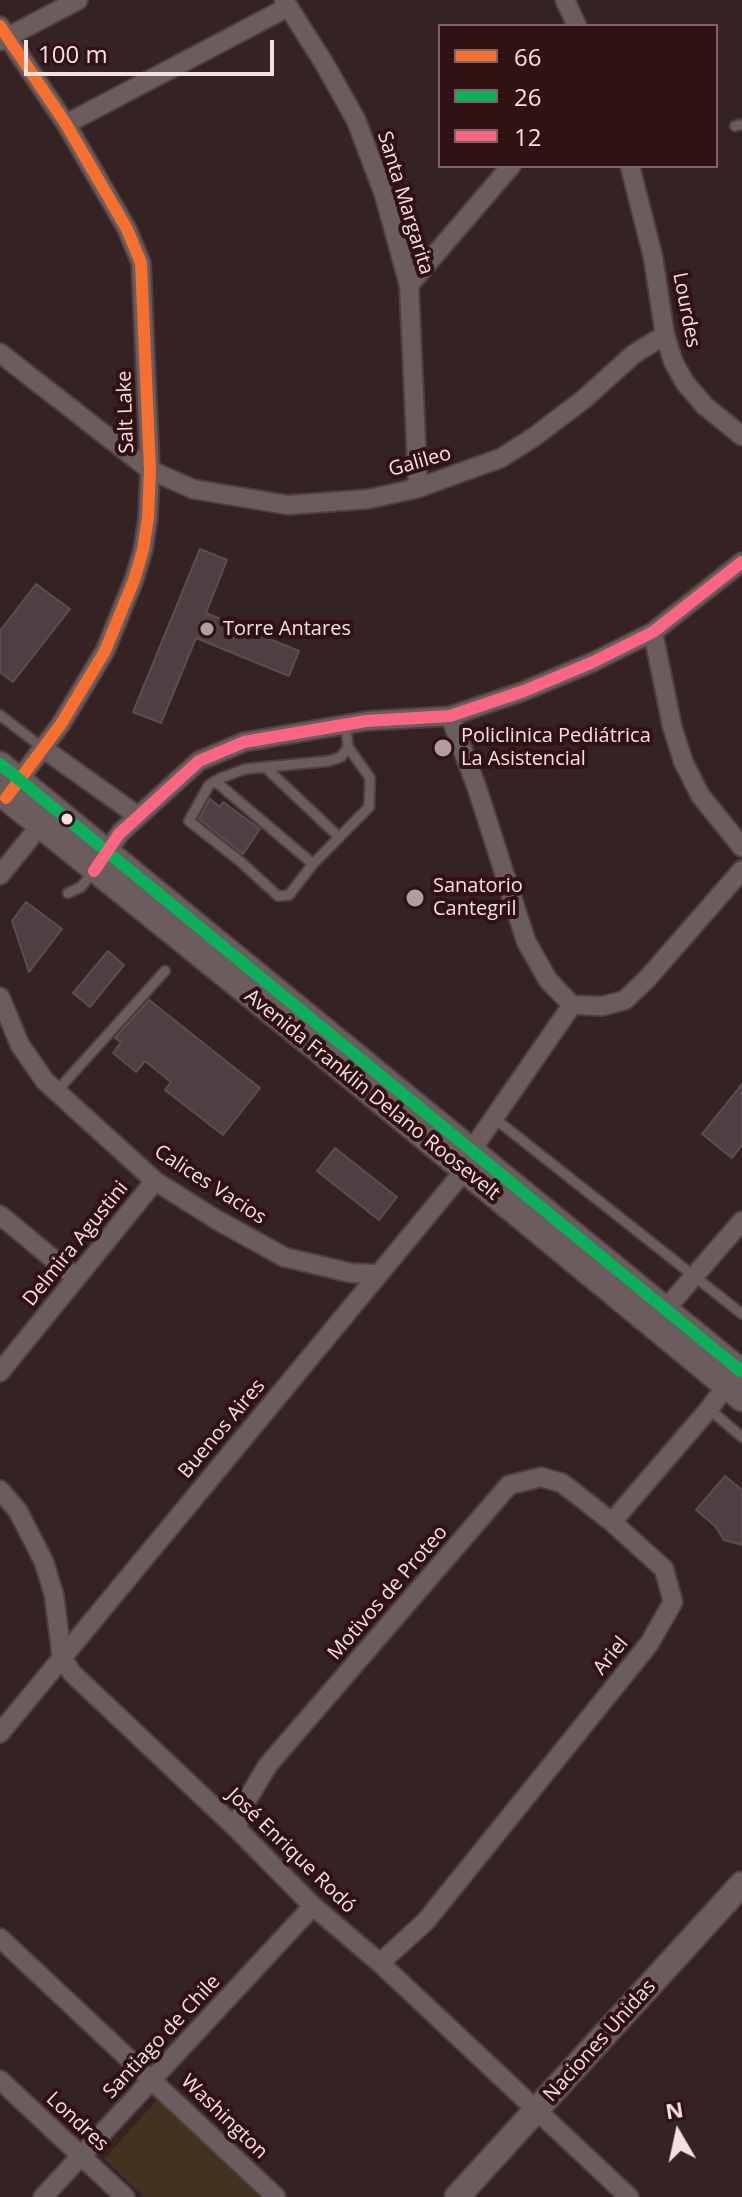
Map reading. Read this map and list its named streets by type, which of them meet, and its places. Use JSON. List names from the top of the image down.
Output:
{
  "streets": {
    "main road": ["Avenida Franklin Delano Roosevelt", "Naciones Unidas"],
    "street": [
      "Santa Margarita",
      "Lourdes",
      "Salt Lake",
      "Galileo",
      "Calices Vacios",
      "Delmira Agustini",
      "Buenos Aires",
      "Motivos de Proteo",
      "Ariel",
      "José Enrique Rodó",
      "Santiago de Chile",
      "Washington",
      "Londres"
    ]
  },
  "crossings": [
    ["Santa Margarita", "Galileo"],
    ["Lourdes", "Galileo"],
    ["Salt Lake", "Galileo"],
    ["Salt Lake", "Avenida Franklin Delano Roosevelt"],
    ["Avenida Franklin Delano Roosevelt", "Buenos Aires"],
    ["Calices Vacios", "Delmira Agustini"],
    ["Calices Vacios", "Buenos Aires"],
    ["Buenos Aires", "José Enrique Rodó"],
    ["Motivos de Proteo", "Ariel"],
    ["Motivos de Proteo", "José Enrique Rodó"],
    ["Ariel", "José Enrique Rodó"],
    ["José Enrique Rodó", "Santiago de Chile"],
    ["José Enrique Rodó", "Naciones Unidas"],
    ["Santiago de Chile", "Washington"],
    ["Santiago de Chile", "Londres"]
  ],
  "places": ["Torre Antares", "Policlinica Pediátrica La Asistencial", "Sanatorio Cantegril"],
  "lines": ["transit line 66", "transit line 12", "transit line 26"],
  "legend": ["66", "26", "12"],
  "scale_bar": "100 m",
  "north": "top"
}
